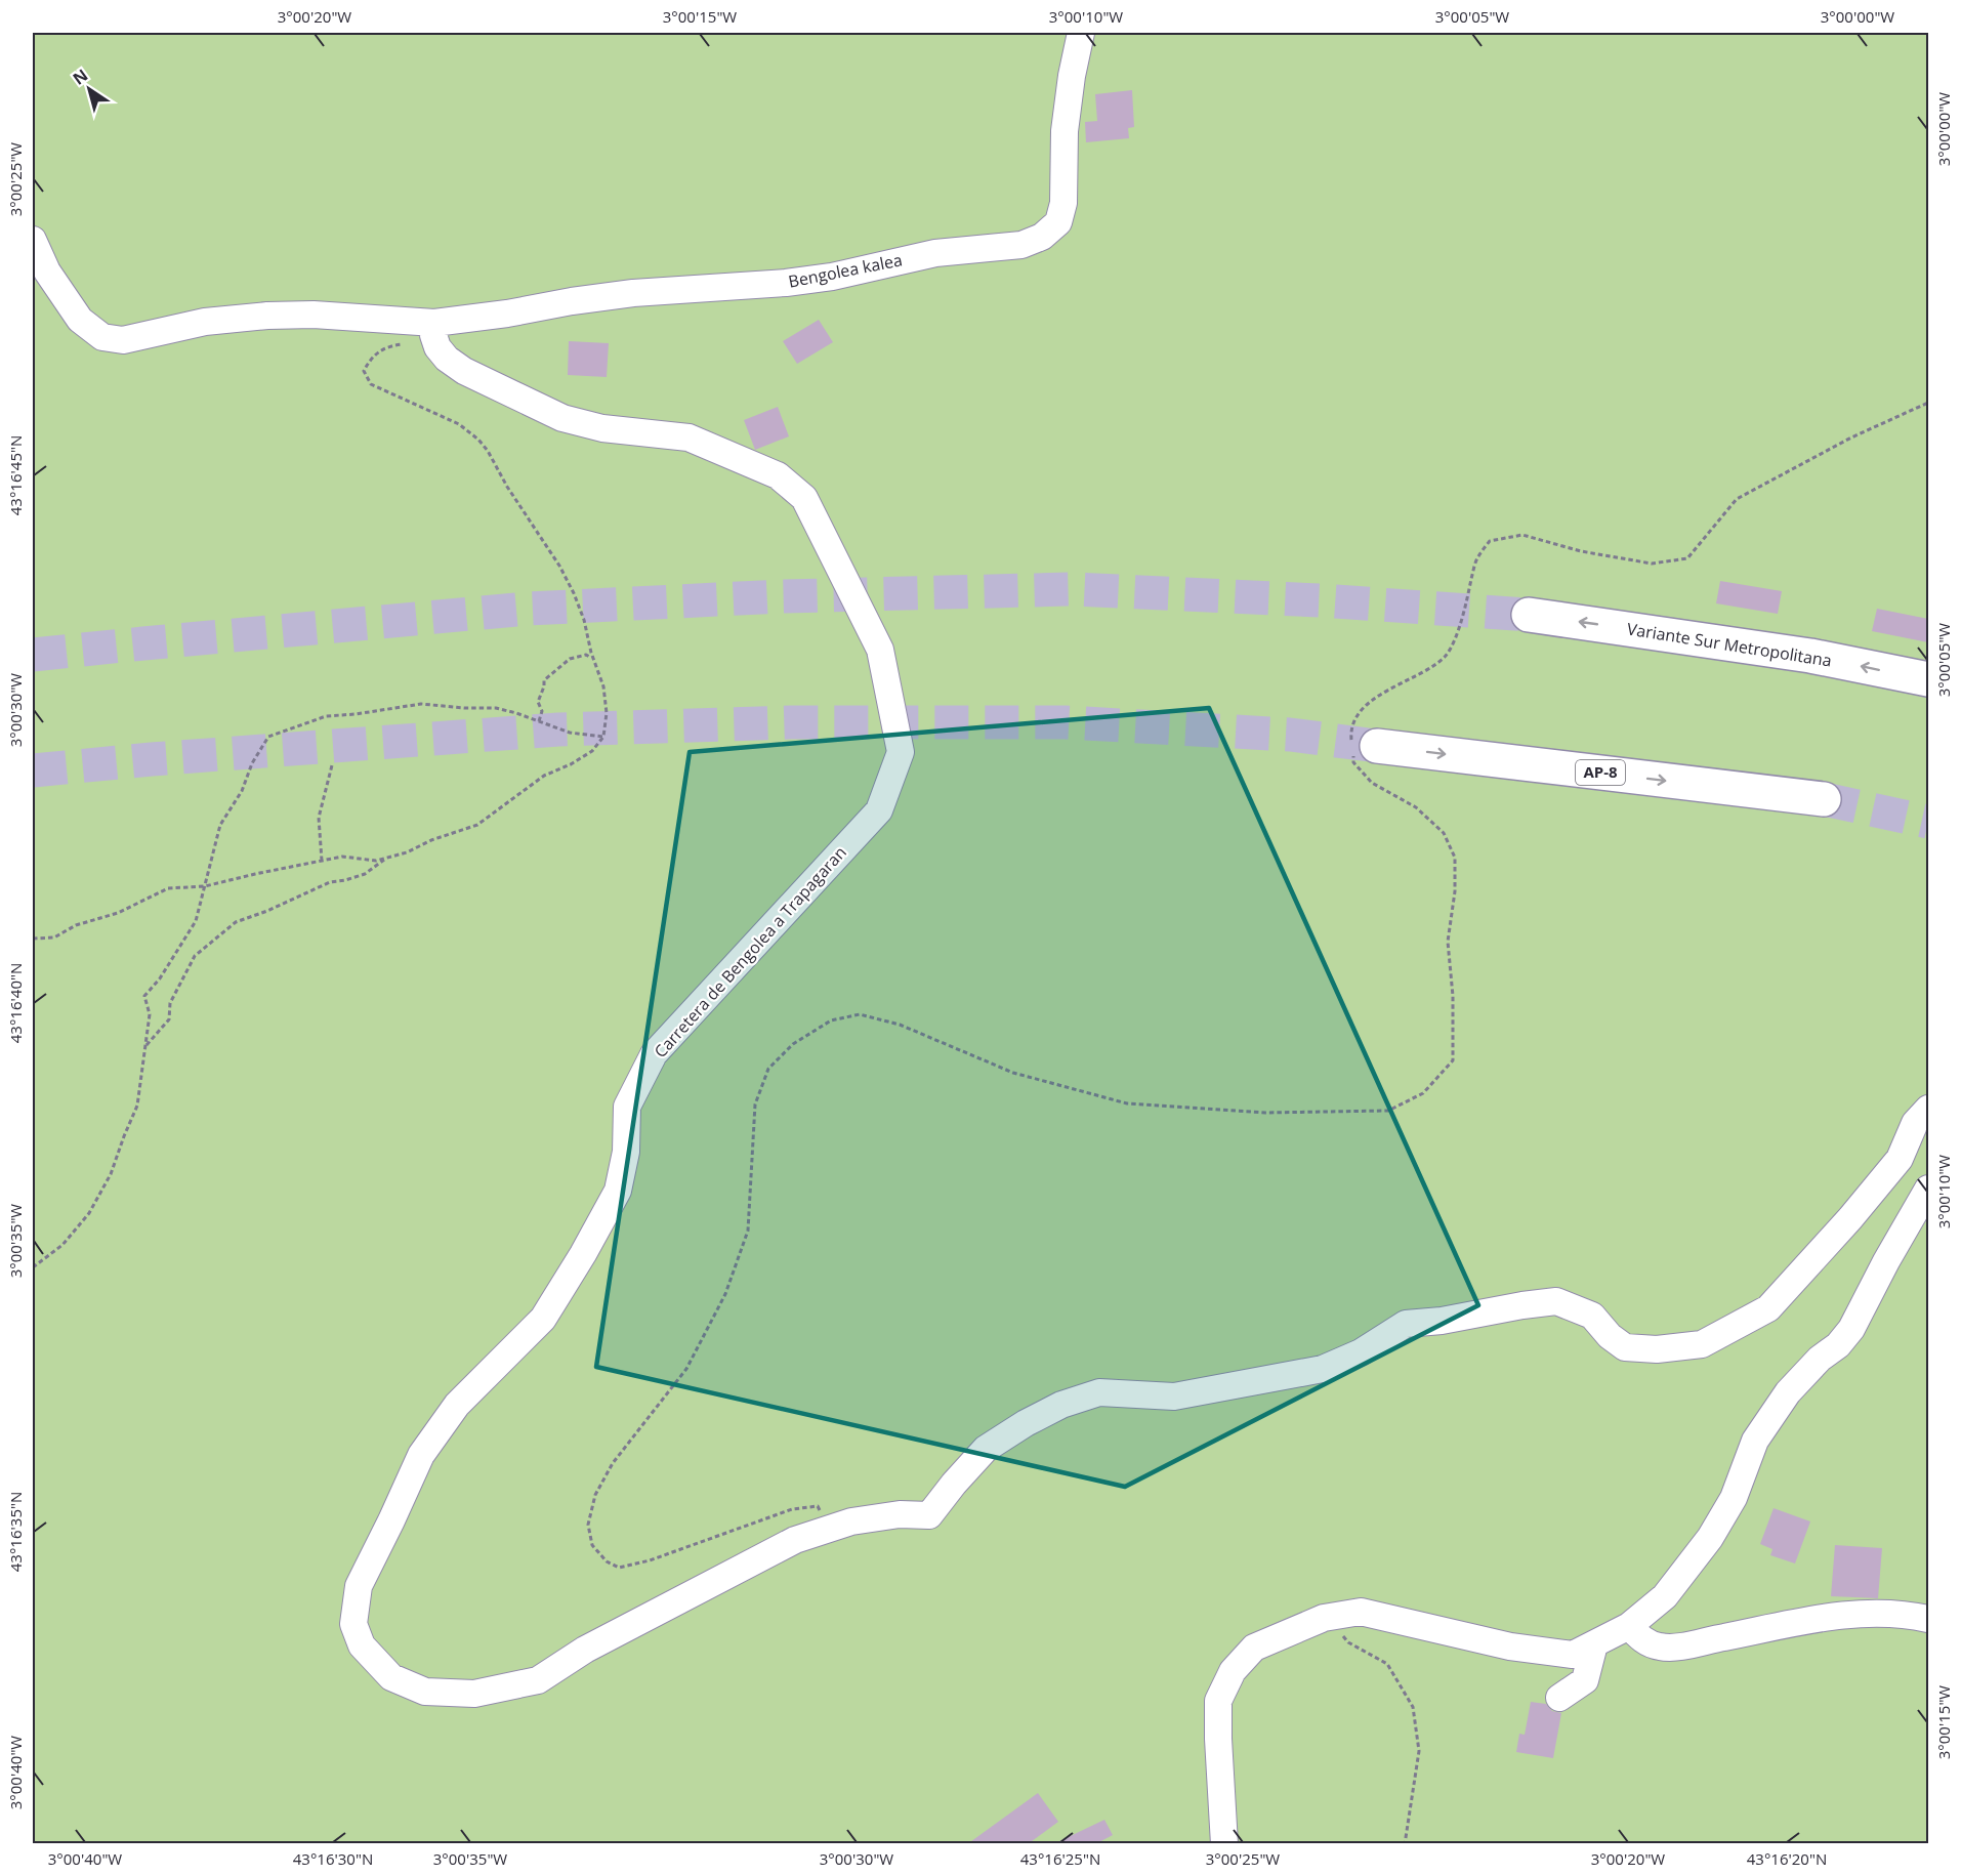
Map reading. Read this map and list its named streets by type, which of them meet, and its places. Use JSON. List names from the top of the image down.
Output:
{
  "streets": {
    "highway": ["Variante Sur Metropolitana", "AP-8"],
    "street": ["Bengolea kalea", "Carretera de Bengolea a Trapagaran"]
  },
  "crossings": [
    ["Bengolea kalea", "Carretera de Bengolea a Trapagaran"]
  ],
  "north": "top left",
  "coordinates": [
    "3°00'20\"W",
    "3°00'15\"W",
    "3°00'10\"W",
    "3°00'05\"W",
    "3°00'00\"W",
    "3°00'25\"W",
    "43°16'45\"N",
    "3°00'30\"W",
    "43°16'40\"N",
    "3°00'35\"W",
    "43°16'35\"N",
    "3°00'40\"W",
    "43°16'30\"N",
    "43°16'25\"N",
    "43°16'20\"N"
  ]
}
